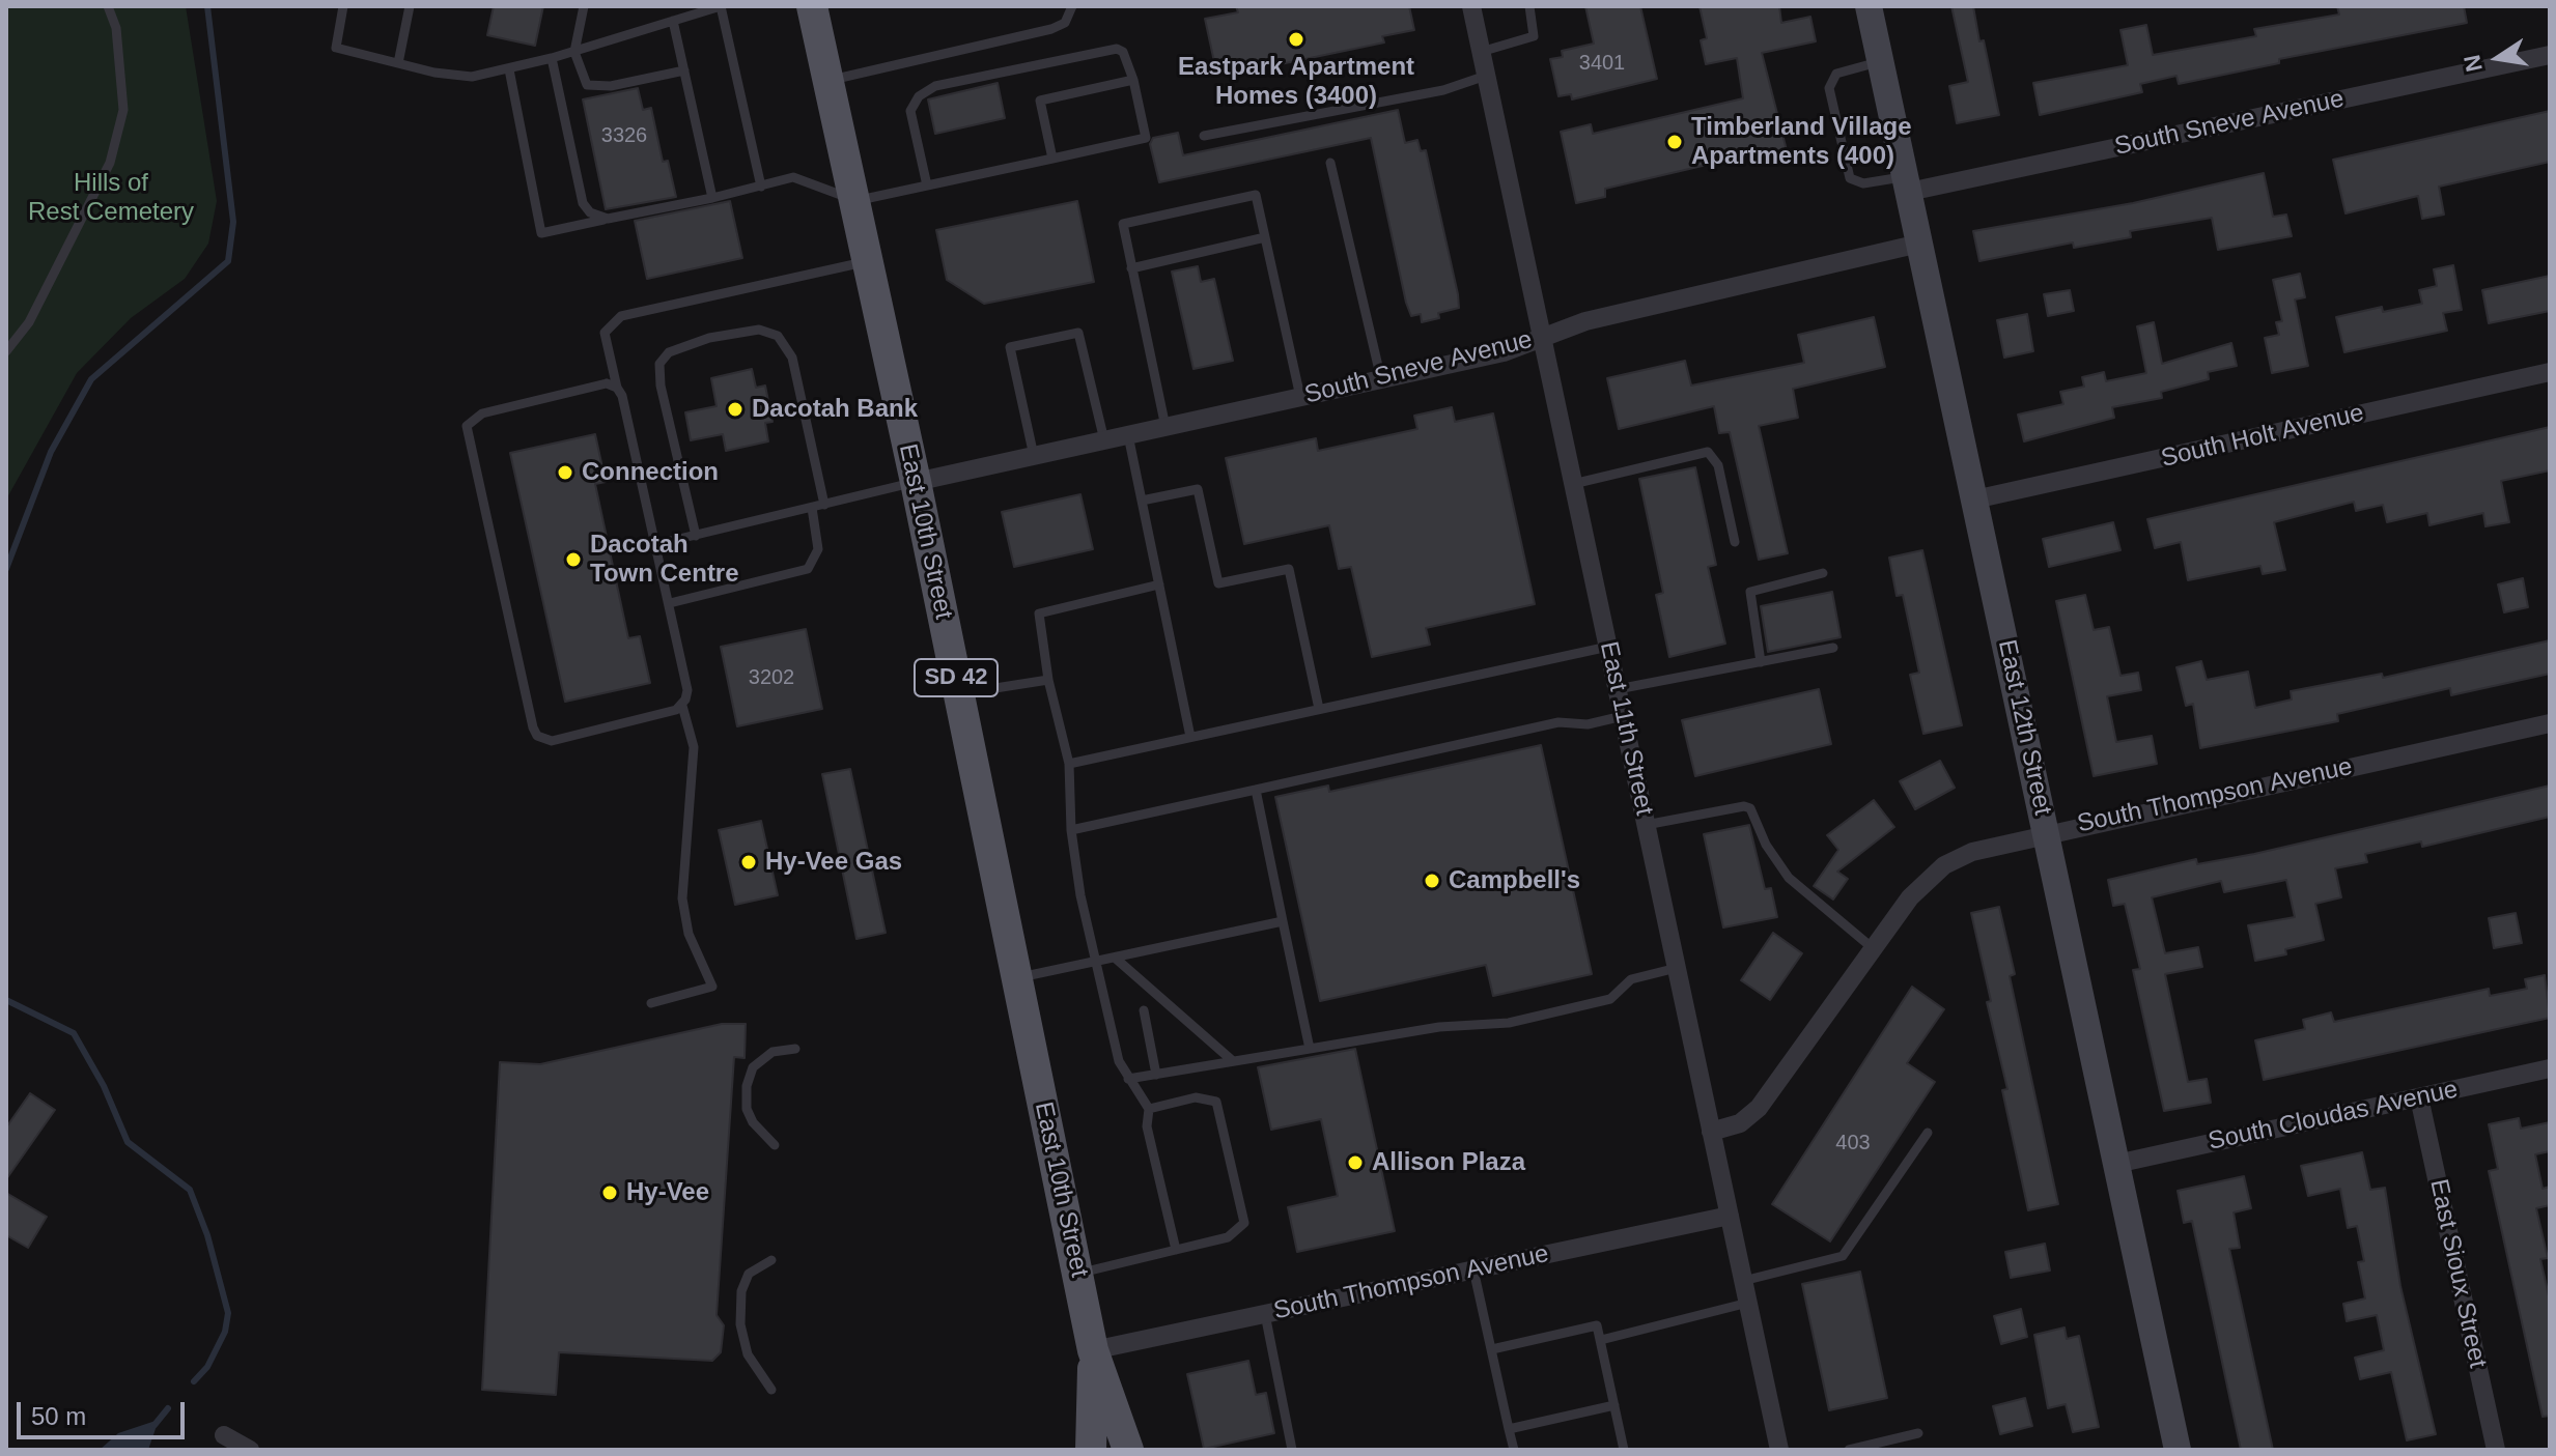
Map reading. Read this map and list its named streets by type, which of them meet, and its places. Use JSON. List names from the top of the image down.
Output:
{
  "streets": {
    "main road": ["East 10th Street", "SD 42"],
    "street": [
      "South Sneve Avenue",
      "South Holt Avenue",
      "East 12th Street",
      "East 11th Street",
      "South Thompson Avenue",
      "South Cloudas Avenue",
      "East Sioux Street"
    ]
  },
  "crossings": [
    ["South Sneve Avenue", "East 10th Street"],
    ["South Sneve Avenue", "East 12th Street"],
    ["South Sneve Avenue", "East 11th Street"],
    ["South Holt Avenue", "East 12th Street"],
    ["East 10th Street", "South Thompson Avenue"],
    ["East 12th Street", "South Thompson Avenue"],
    ["East 12th Street", "South Cloudas Avenue"],
    ["East 11th Street", "South Thompson Avenue"],
    ["South Cloudas Avenue", "East Sioux Street"]
  ],
  "parks": ["Hills of Rest Cemetery"],
  "places": [
    "Eastpark Apartment Homes (3400)",
    "Timberland Village Apartments (400)",
    "Dacotah Bank",
    "Connection",
    "Dacotah Town Centre",
    "Hy-Vee Gas",
    "Campbell's",
    "Allison Plaza",
    "Hy-Vee"
  ],
  "house_numbers": [
    "3401",
    "3326",
    "3202",
    "403"
  ],
  "scale_bar": "50 m",
  "north": "left"
}
